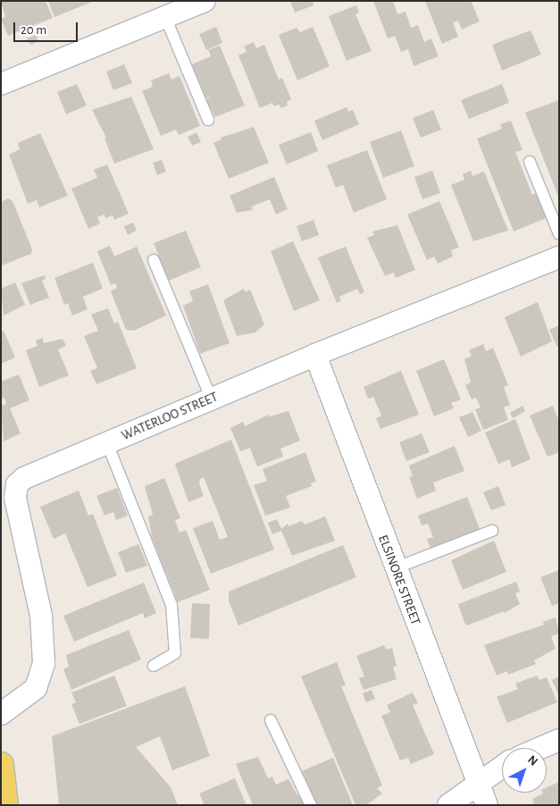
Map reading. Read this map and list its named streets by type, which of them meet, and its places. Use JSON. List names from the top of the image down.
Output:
{
  "streets": {
    "street": ["WATERLOO STREET", "ELSINORE STREET"]
  },
  "crossings": [
    ["WATERLOO STREET", "ELSINORE STREET"]
  ],
  "scale_bar": "20 m",
  "north": "top right"
}
